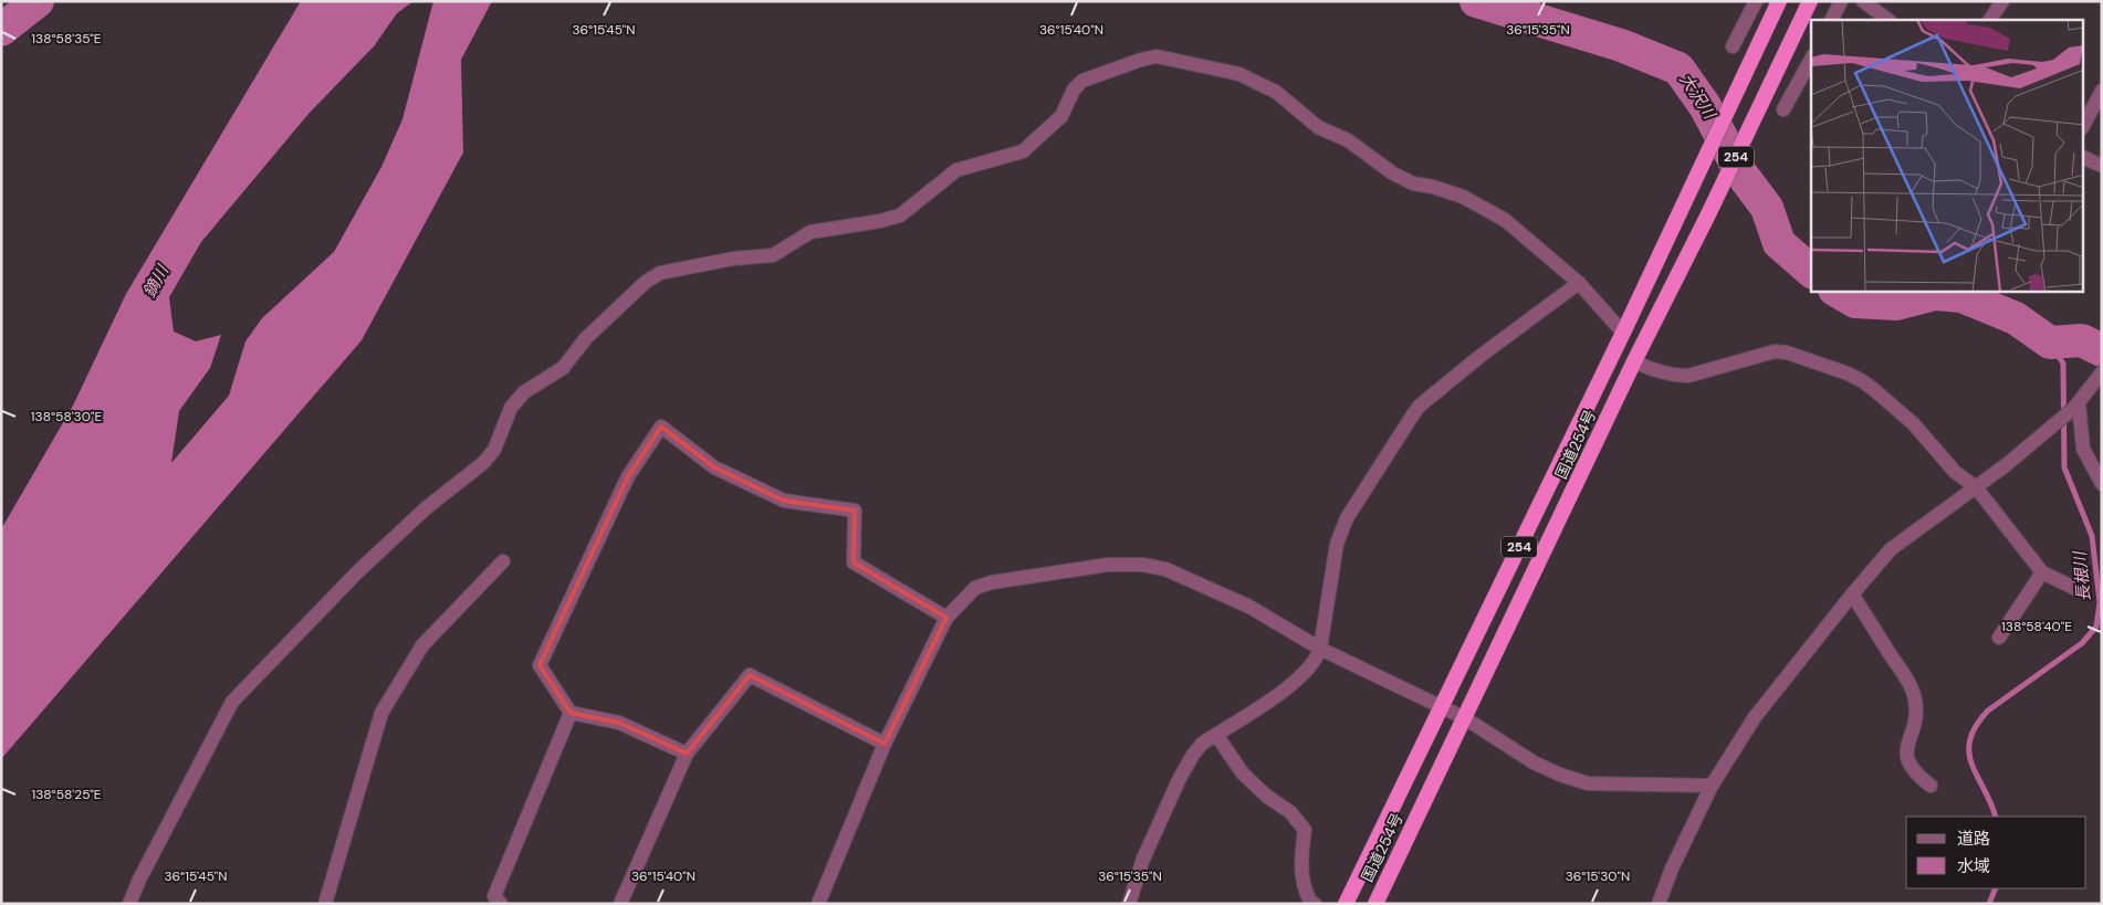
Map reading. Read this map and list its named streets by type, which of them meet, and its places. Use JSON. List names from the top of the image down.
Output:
{
  "streets": {
    "highway": ["254", "国道254号"]
  },
  "water": ["大沢川", "鏑川", "長根川"],
  "legend": ["道路", "水域"],
  "coordinates": [
    "36°15'45\"N",
    "36°15'40\"N",
    "36°15'35\"N",
    "138°58'35\"E",
    "138°58'30\"E",
    "138°58'40\"E",
    "138°58'25\"E",
    "36°15'30\"N"
  ]
}
